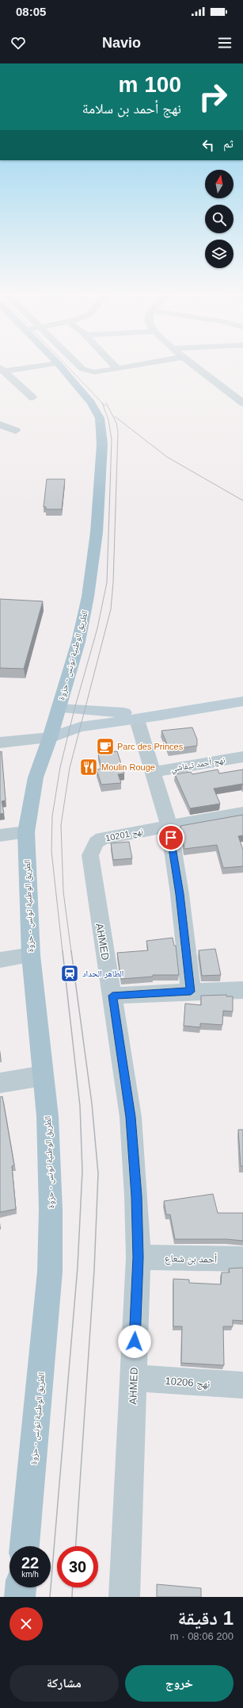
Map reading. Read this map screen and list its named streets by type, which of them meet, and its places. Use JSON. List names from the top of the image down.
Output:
{
  "streets": {
    "main road": ["الطريق الوطنية تونس - حزوة"],
    "street": [
      "نهج أحمد تيفاشي",
      "نهج 10201",
      "AHMED",
      "أحمد بن شعاع",
      "نهج 10206"
    ]
  },
  "crossings": [
    ["نهج 10201", "AHMED"],
    ["AHMED", "أحمد بن شعاع"],
    ["AHMED", "نهج 10206"]
  ],
  "places": {
    "cafe": ["Parc des Princes"],
    "restaurant": ["Moulin Rouge"],
    "station": ["الطاهر الحداد"]
  },
  "north": "top",
  "page": {
    "status": "08:05",
    "header": "Navio",
    "turn": ["100 m", "نهج أحمد بن سلامة"],
    "then": "ثم",
    "speed": "22 km/h",
    "limit": "30",
    "heading": ["1 دقيقة", "200 m · 08:06"],
    "buttons": ["خروج", "مشاركة"]
  }
}
